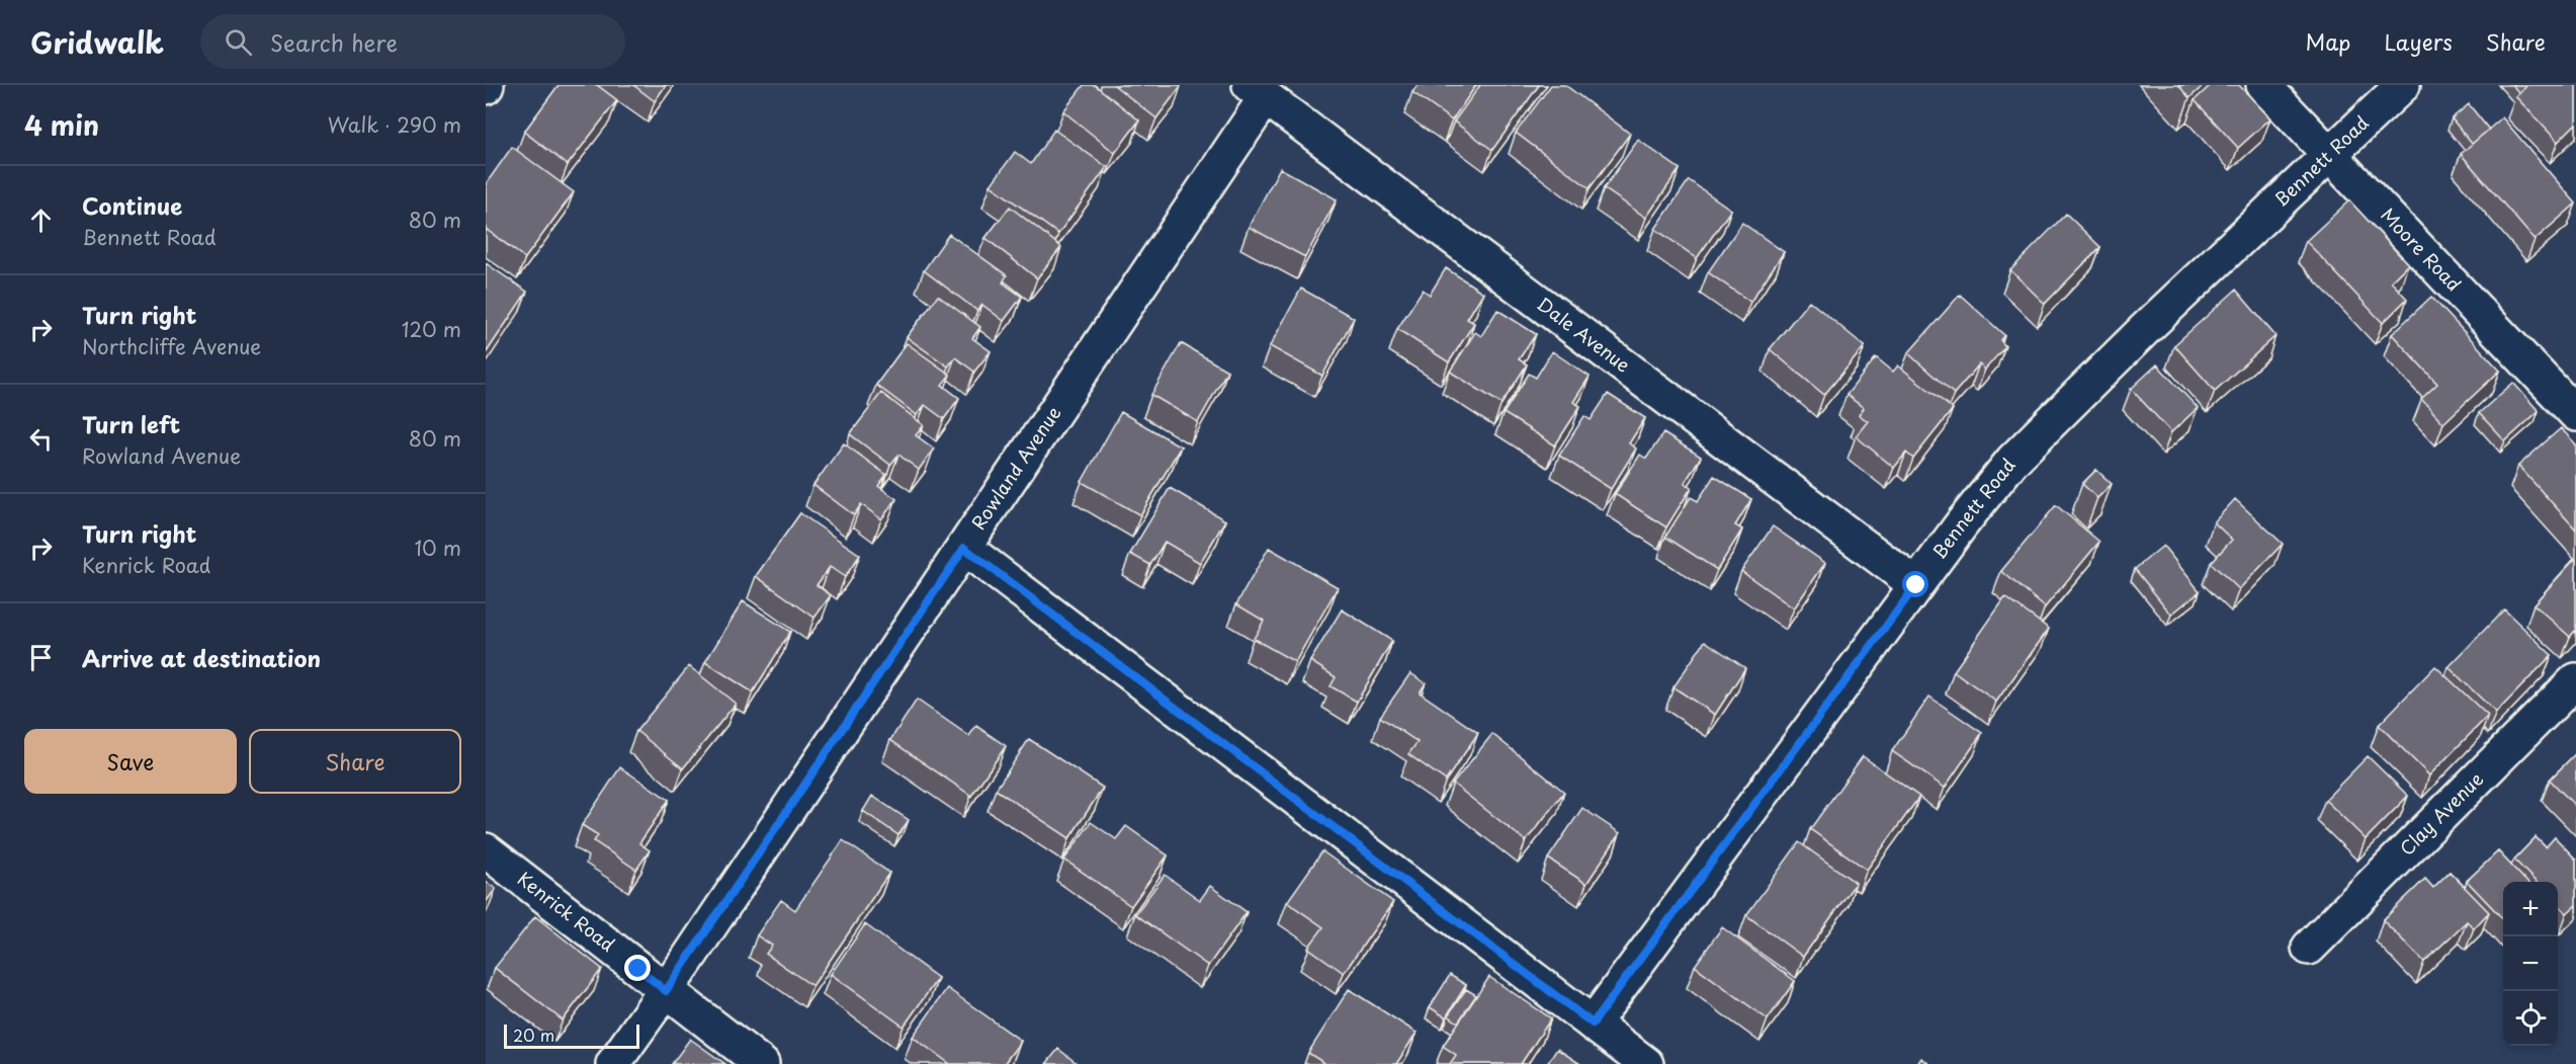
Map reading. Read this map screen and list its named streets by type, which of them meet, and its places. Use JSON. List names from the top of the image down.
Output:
{
  "streets": {
    "street": [
      "Bennett Road",
      "Moore Road",
      "Dale Avenue",
      "Rowland Avenue",
      "Clay Avenue",
      "Kenrick Road"
    ]
  },
  "crossings": [
    ["Bennett Road", "Moore Road"],
    ["Bennett Road", "Dale Avenue"],
    ["Dale Avenue", "Rowland Avenue"],
    ["Rowland Avenue", "Kenrick Road"]
  ],
  "scale_bar": "20 m",
  "page": {
    "header": "Gridwalk",
    "search": "Search here",
    "nav": ["Map", "Layers", "Share"],
    "heading": ["4 min", "Walk · 290 m"],
    "list": [
      ["Continue", "Bennett Road", "80 m"],
      ["Turn right", "Northcliffe Avenue", "120 m"],
      ["Turn left", "Rowland Avenue", "80 m"],
      ["Turn right", "Kenrick Road", "10 m"],
      "Arrive at destination"
    ],
    "buttons": ["Save", "Share"],
    "map_buttons": ["+", "−"],
    "scale": "20 m"
  }
}
